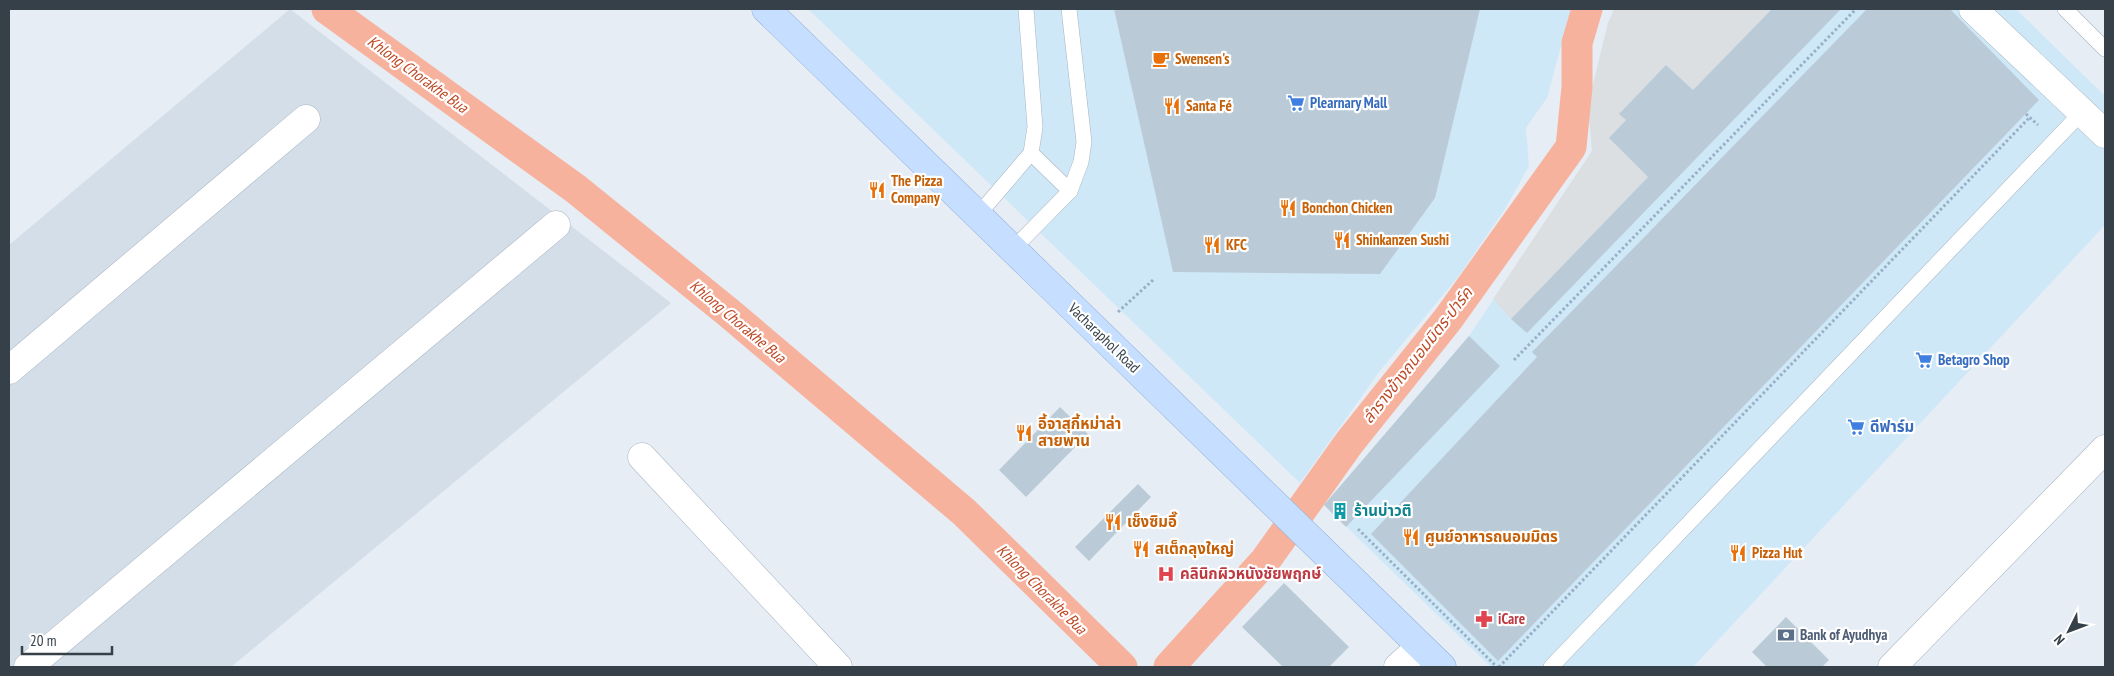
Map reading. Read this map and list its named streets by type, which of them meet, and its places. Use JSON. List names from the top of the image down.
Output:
{
  "streets": {
    "main road": ["Vacharaphol Road"]
  },
  "water": ["Khlong Chorakhe Bua", "ลำรางข้างถนอมมิตร-ปาร์ค"],
  "places": {
    "cafe": ["Swensen's"],
    "supermarket": ["Plearnary Mall", "Betagro Shop", "ดีฟาร์ม"],
    "restaurant": [
      "Santa Fé",
      "The Pizza Company",
      "Bonchon Chicken",
      "Shinkanzen Sushi",
      "KFC",
      "อี้จาสุกี้หม่าล่า สายพาน",
      "เช็งซิมอี๊",
      "ศูนย์อาหารถนอมมิตร",
      "สเต็กลุงใหญ่",
      "Pizza Hut"
    ],
    "building": ["ร้านบ่าวติ"],
    "hospital": ["คลินิกผิวหนังชัยพฤกษ์"],
    "pharmacy": ["iCare"],
    "bank": ["Bank of Ayudhya"]
  },
  "scale_bar": "20 m",
  "north": "bottom left"
}
